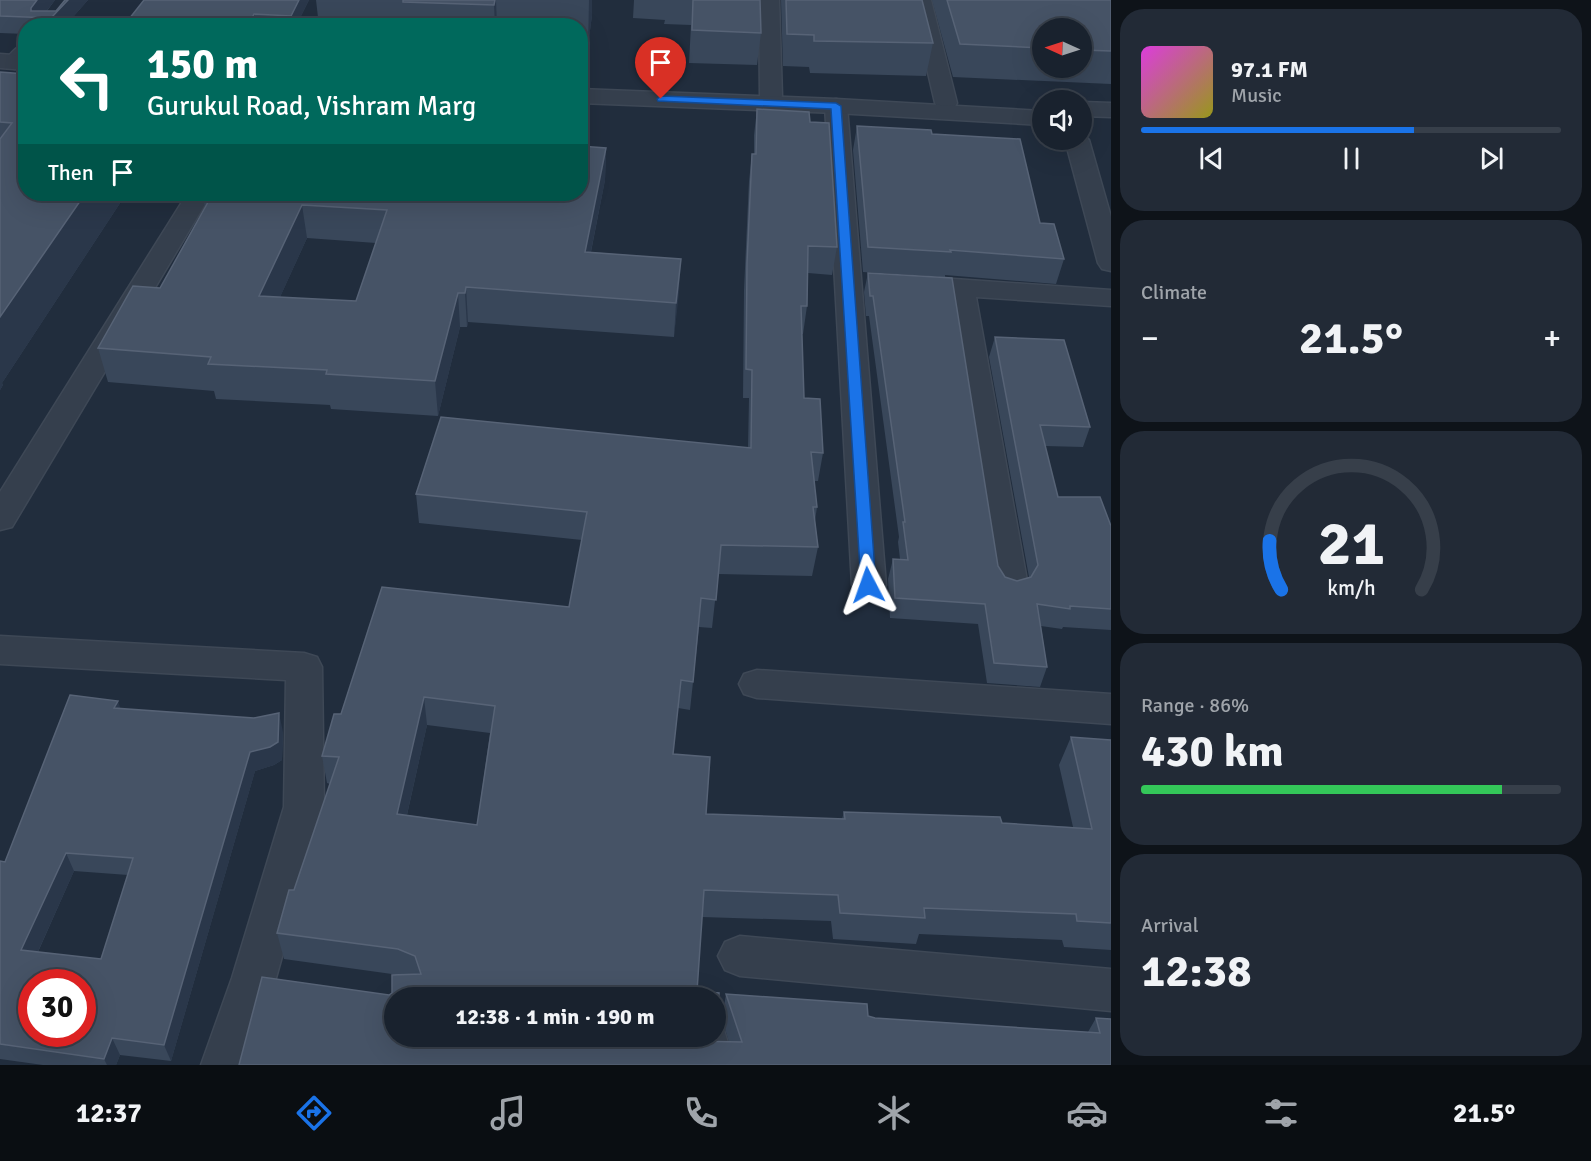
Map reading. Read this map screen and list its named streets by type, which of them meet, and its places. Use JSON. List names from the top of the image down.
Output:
{
  "north": "left",
  "page": {
    "turn": ["150 m", "Gurukul Road, Vishram Marg"],
    "song": ["97.1 FM", "Music"],
    "then": "Then",
    "tile": [
      "Climate",
      ["Range · 86%", "430 km"],
      ["Arrival", "12:38"]
    ],
    "heat": ["−", "21.5°", "+"],
    "limit": "30",
    "trip": "12:38 · 1 min · 190 m",
    "tabs": ["12:37", "21.5°"],
    "gauge": ["21", "km/h"]
  }
}
